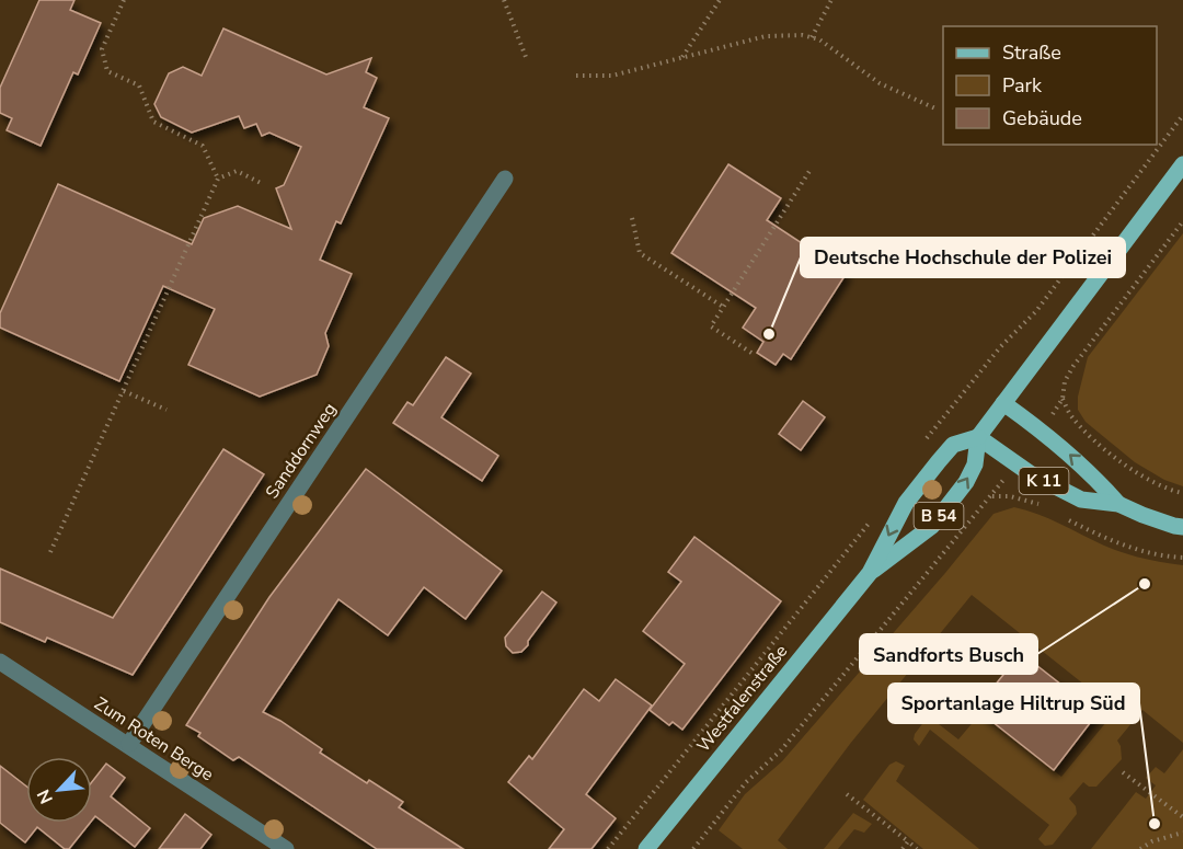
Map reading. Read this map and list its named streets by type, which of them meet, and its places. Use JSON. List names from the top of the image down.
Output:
{
  "streets": {
    "main road": ["K 11", "B 54", "Westfalenstraße"],
    "street": ["Sanddornweg", "Zum Roten Berge"]
  },
  "crossings": [
    ["Sanddornweg", "Zum Roten Berge"],
    ["K 11", "Westfalenstraße"]
  ],
  "places": ["Deutsche Hochschule der Polizei", "Sandforts Busch", "Sportanlage Hiltrup Süd"],
  "legend": ["Straße", "Park", "Gebäude"],
  "north": "bottom left"
}
